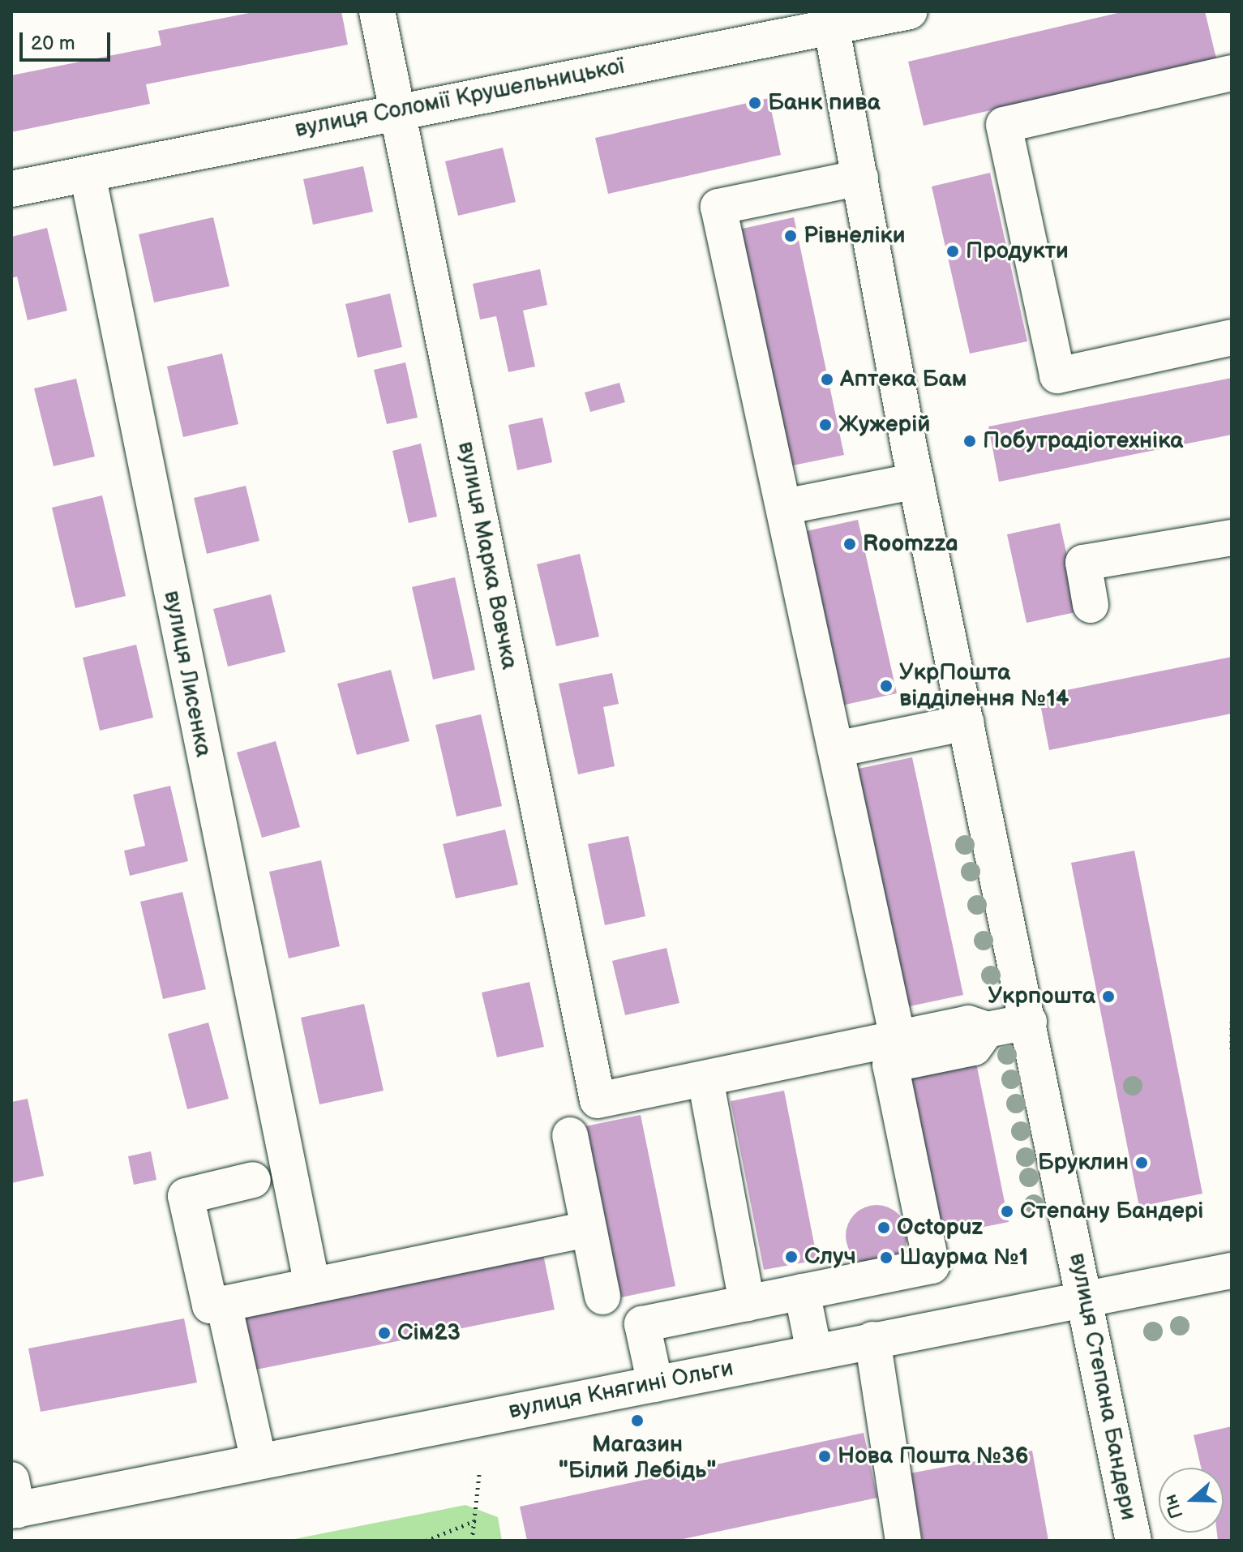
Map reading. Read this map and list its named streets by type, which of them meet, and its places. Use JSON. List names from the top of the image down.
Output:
{
  "streets": {
    "street": [
      "вулиця Соломії Крушельницької",
      "вулиця Марка Вовчка",
      "вулиця Лисенка",
      "вулиця Степана Бандери",
      "вулиця Княгині Ольги"
    ]
  },
  "crossings": [
    ["вулиця Соломії Крушельницької", "вулиця Марка Вовчка"],
    ["вулиця Соломії Крушельницької", "вулиця Лисенка"],
    ["вулиця Соломії Крушельницької", "вулиця Степана Бандери"],
    ["вулиця Степана Бандери", "вулиця Княгині Ольги"]
  ],
  "places": [
    "Банк пива",
    "Рівнеліки",
    "Продукти",
    "Аптека Бам",
    "Жужерій",
    "Побутрадіотехніка",
    "Roomzza",
    "УкрПошта відділення №14",
    "Укрпошта",
    "Бруклин",
    "Степану Бандері",
    "Octopuz",
    "Случ",
    "Шаурма №1",
    "Сім23",
    "Магазин \"Білий Лебідь\"",
    "Нова Пошта №36"
  ],
  "scale_bar": "20 m",
  "north": "left"
}
